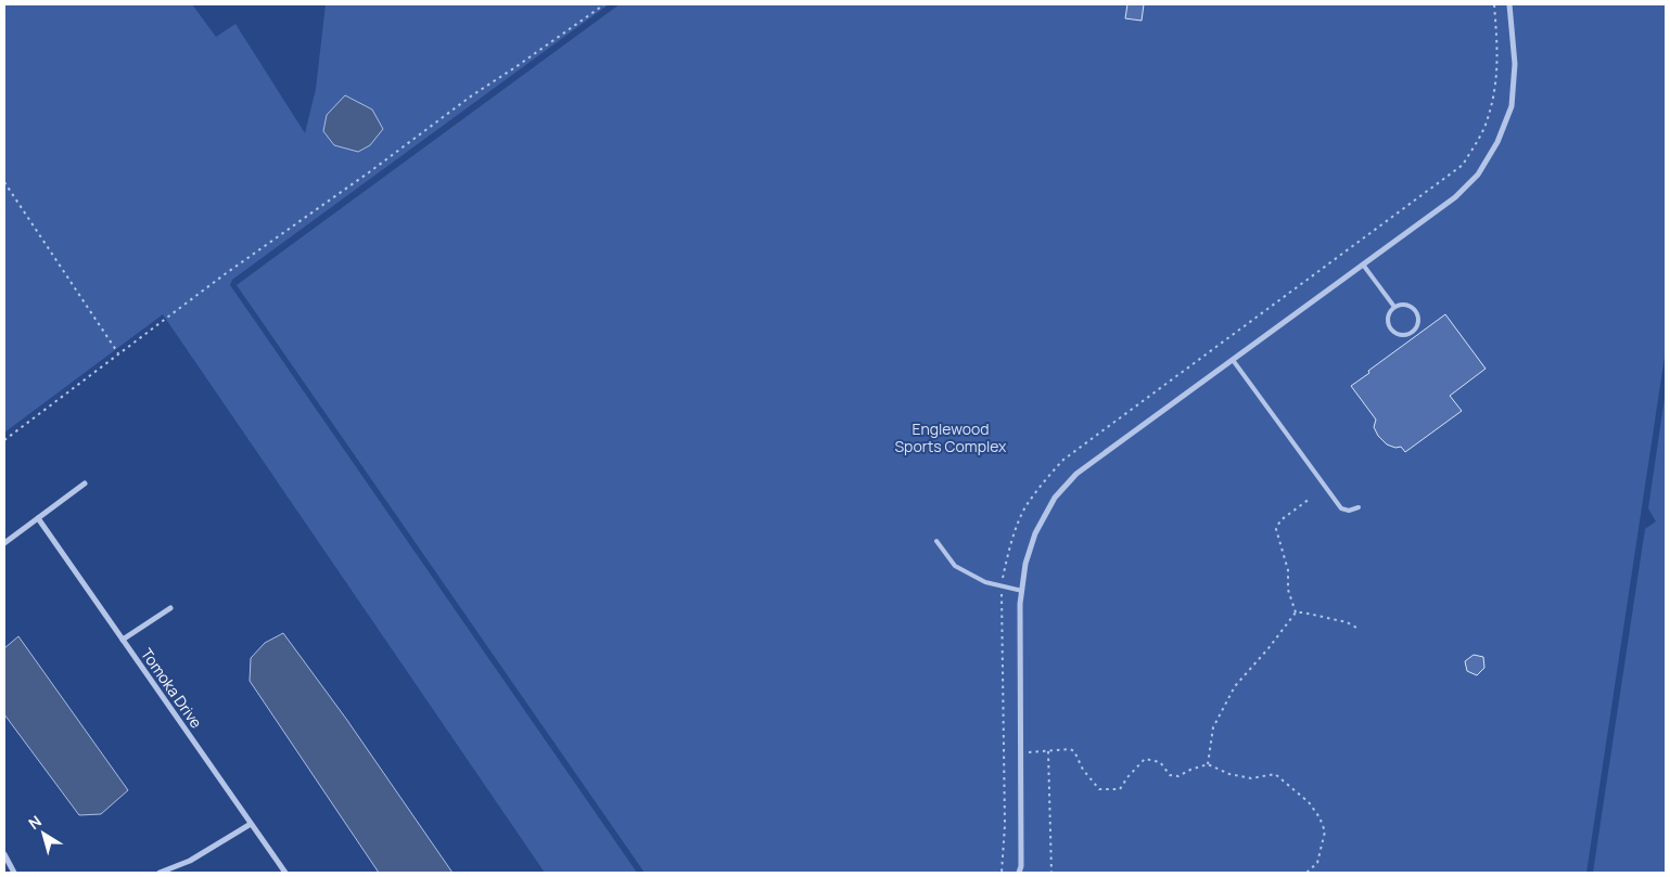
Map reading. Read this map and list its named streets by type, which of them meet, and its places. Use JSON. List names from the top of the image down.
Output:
{
  "streets": {
    "street": ["Tomoka Drive"]
  },
  "parks": ["Englewood Sports Complex"],
  "north": "top left"
}
